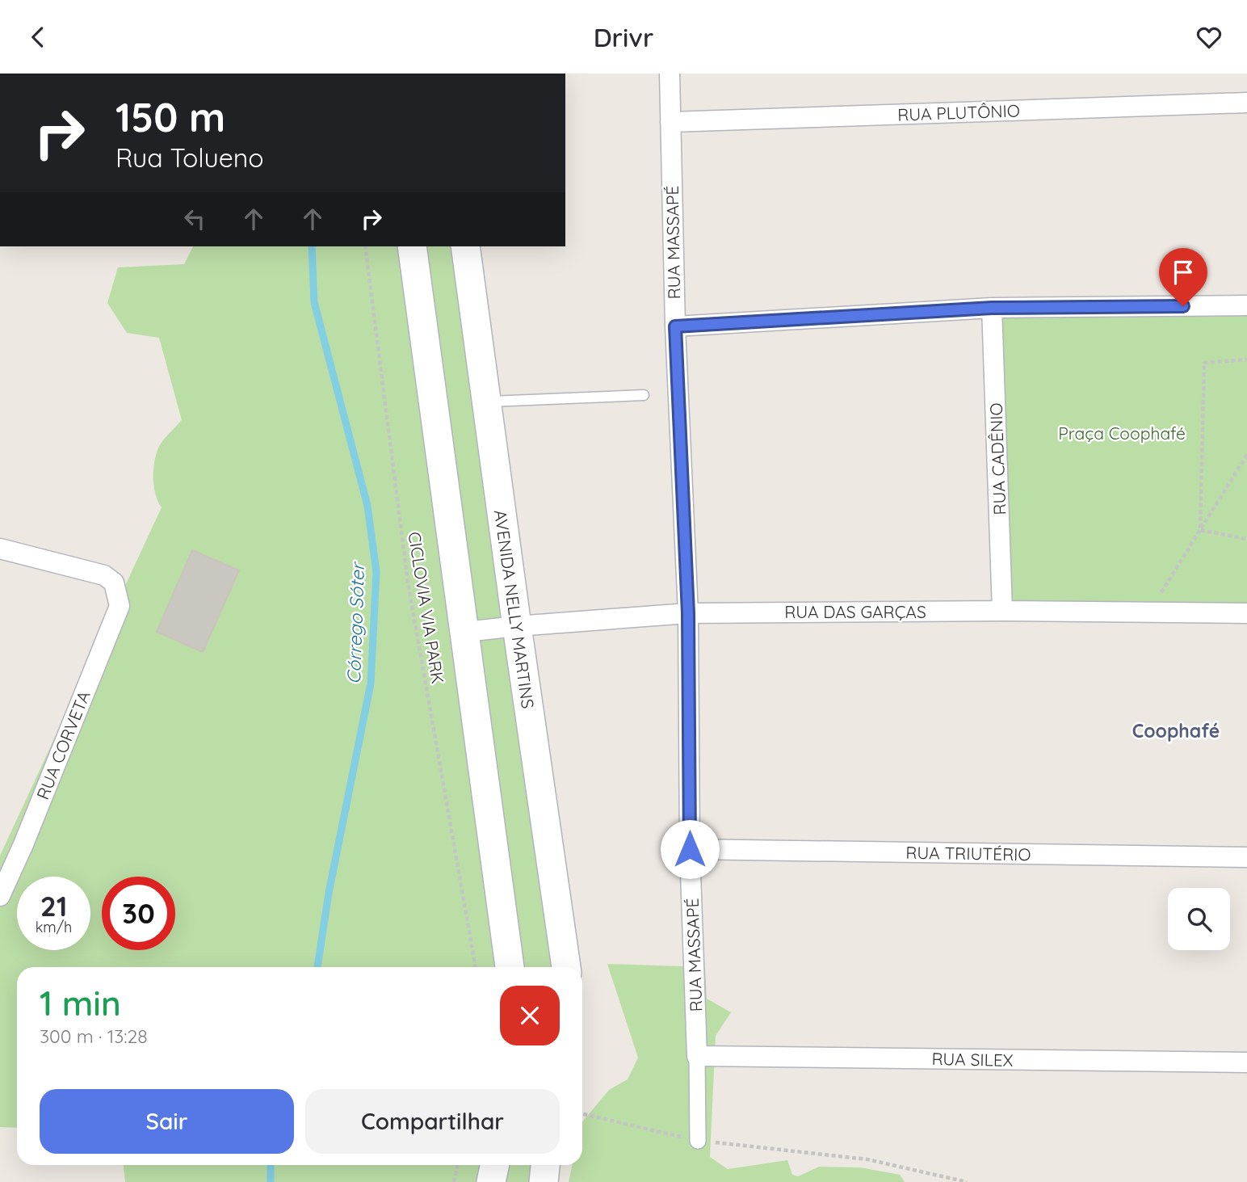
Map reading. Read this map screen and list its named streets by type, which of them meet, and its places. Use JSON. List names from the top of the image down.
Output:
{
  "streets": {
    "main road": ["AVENIDA NELLY MARTINS"],
    "street": [
      "RUA PLUTÔNIO",
      "RUA MASSAPÉ",
      "RUA CADÊNIO",
      "RUA DAS GARÇAS",
      "RUA CORVETA",
      "RUA TRIUTÉRIO",
      "RUA SILEX"
    ],
    "path": ["CICLOVIA VIA PARK"]
  },
  "crossings": [
    ["RUA PLUTÔNIO", "RUA MASSAPÉ"],
    ["RUA MASSAPÉ", "RUA DAS GARÇAS"],
    ["RUA MASSAPÉ", "RUA TRIUTÉRIO"],
    ["RUA MASSAPÉ", "RUA SILEX"],
    ["RUA CADÊNIO", "RUA DAS GARÇAS"],
    ["AVENIDA NELLY MARTINS", "RUA DAS GARÇAS"]
  ],
  "districts": ["Coophafé"],
  "water": ["Córrego Sóter"],
  "parks": ["Praça Coophafé"],
  "page": {
    "header": "Drivr",
    "turn": ["150 m", "Rua Tolueno"],
    "speed": "21 km/h",
    "limit": "30",
    "heading": ["1 min", "300 m · 13:28"],
    "buttons": ["Sair", "Compartilhar"]
  }
}
